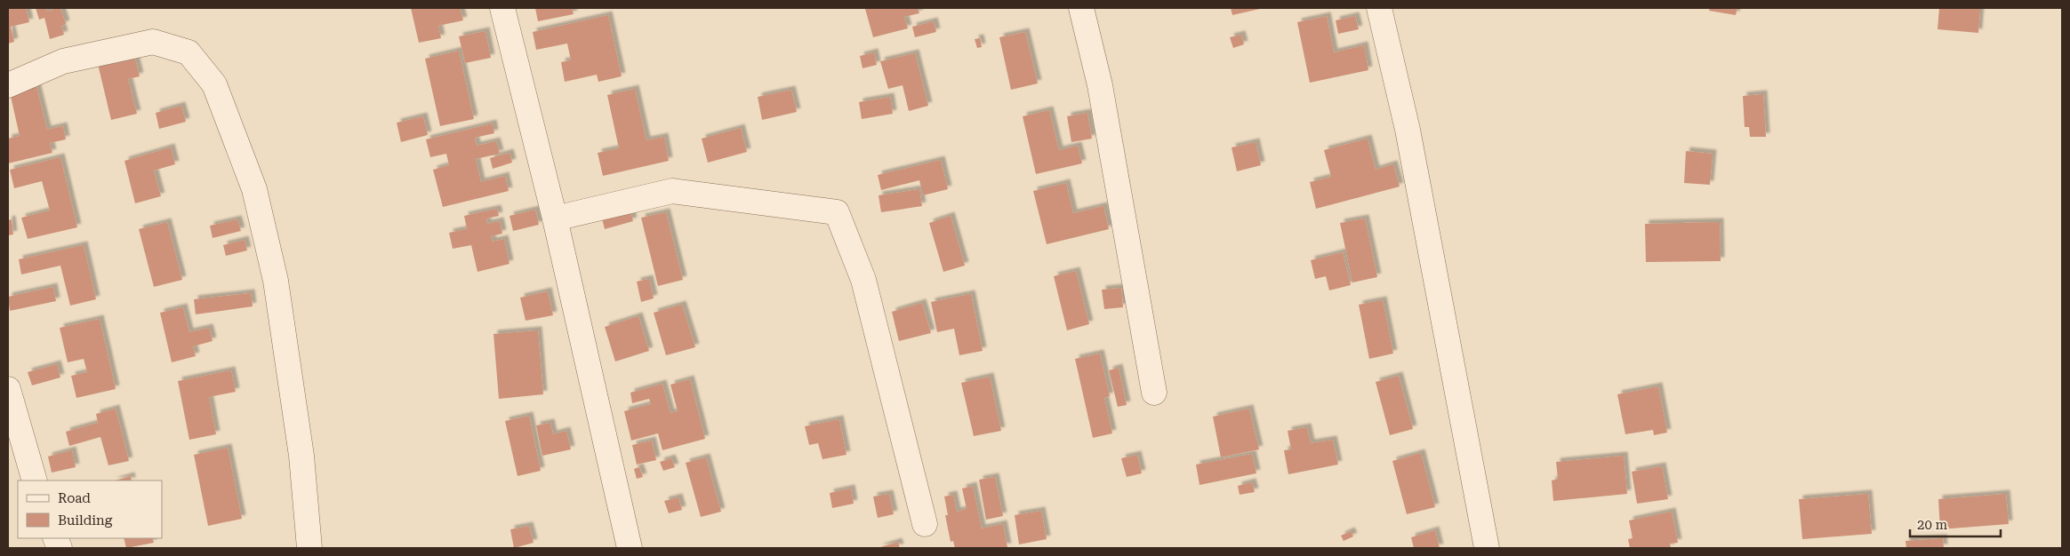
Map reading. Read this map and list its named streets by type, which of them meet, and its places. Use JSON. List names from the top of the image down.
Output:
{
  "legend": ["Road", "Building"],
  "scale_bar": "20 m"
}
